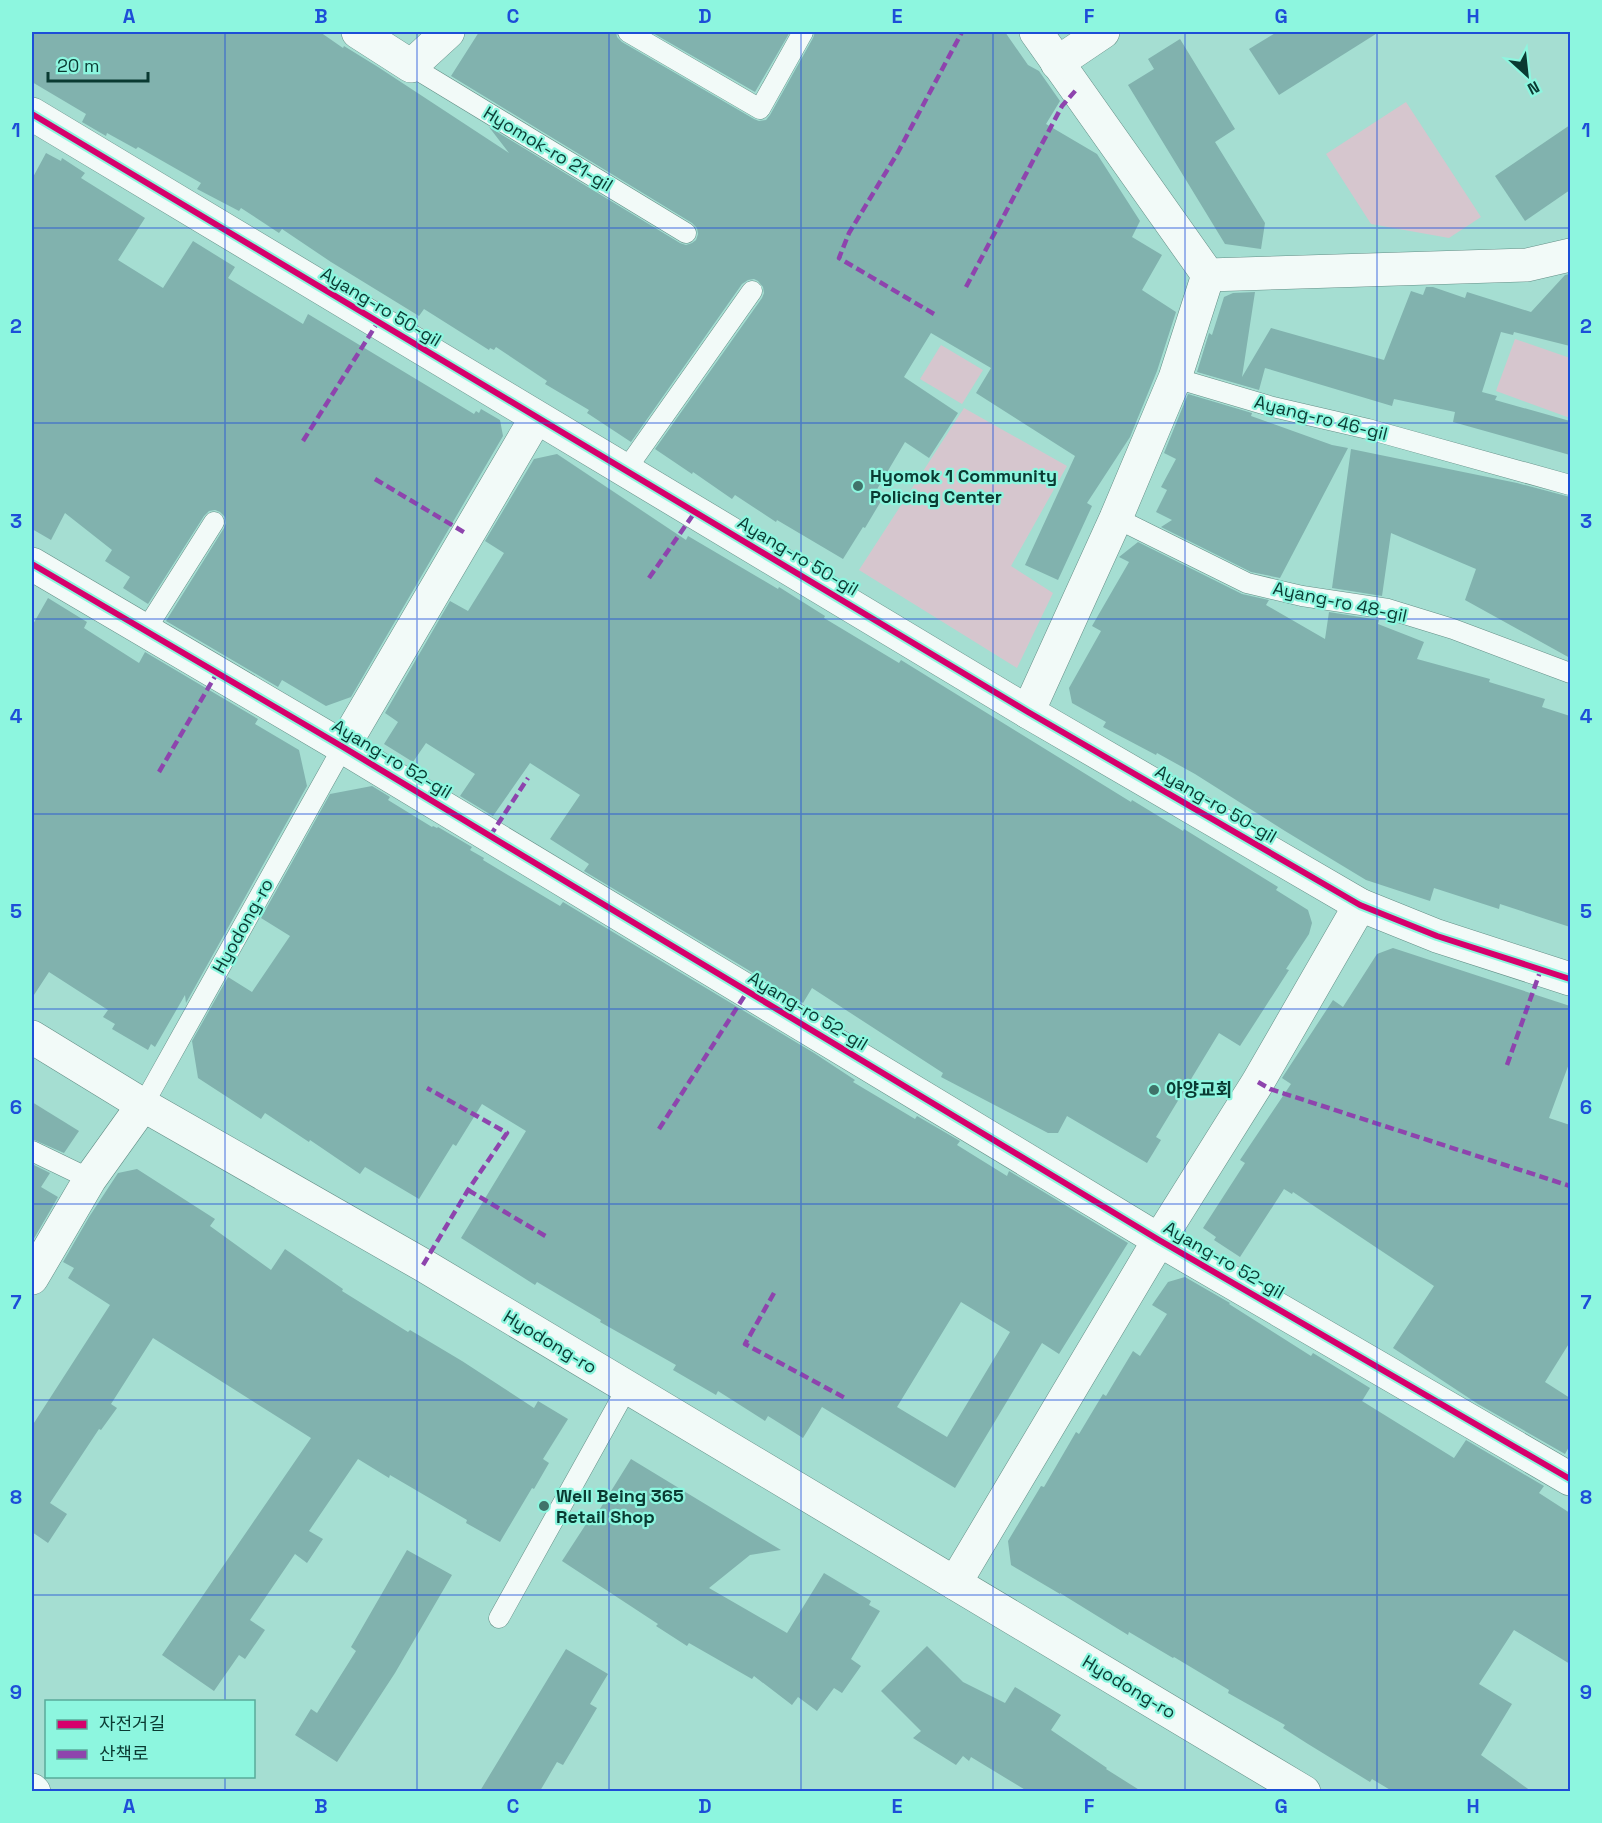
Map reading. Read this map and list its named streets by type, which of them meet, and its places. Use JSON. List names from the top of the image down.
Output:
{
  "streets": {
    "street": ["Ayang-ro 50-gil", "Ayang-ro 52-gil", "Hyodong-ro"],
    "lane": ["Hyomok-ro 21-gil", "Ayang-ro 46-gil", "Ayang-ro 48-gil"]
  },
  "crossings": [
    ["Ayang-ro 50-gil", "Ayang-ro 52-gil"],
    ["Ayang-ro 52-gil", "Hyodong-ro"]
  ],
  "places": ["Hyomok 1 Community Policing Center", "아양교회", "Well Being 365 Retail Shop"],
  "legend": ["자전거길", "산책로"],
  "scale_bar": "20 m",
  "north": "bottom right",
  "grid": {
    "columns": [
      "A",
      "B",
      "C",
      "D",
      "E",
      "F",
      "G",
      "H"
    ],
    "rows": [
      "1",
      "2",
      "3",
      "4",
      "5",
      "6",
      "7",
      "8",
      "9"
    ]
  }
}
